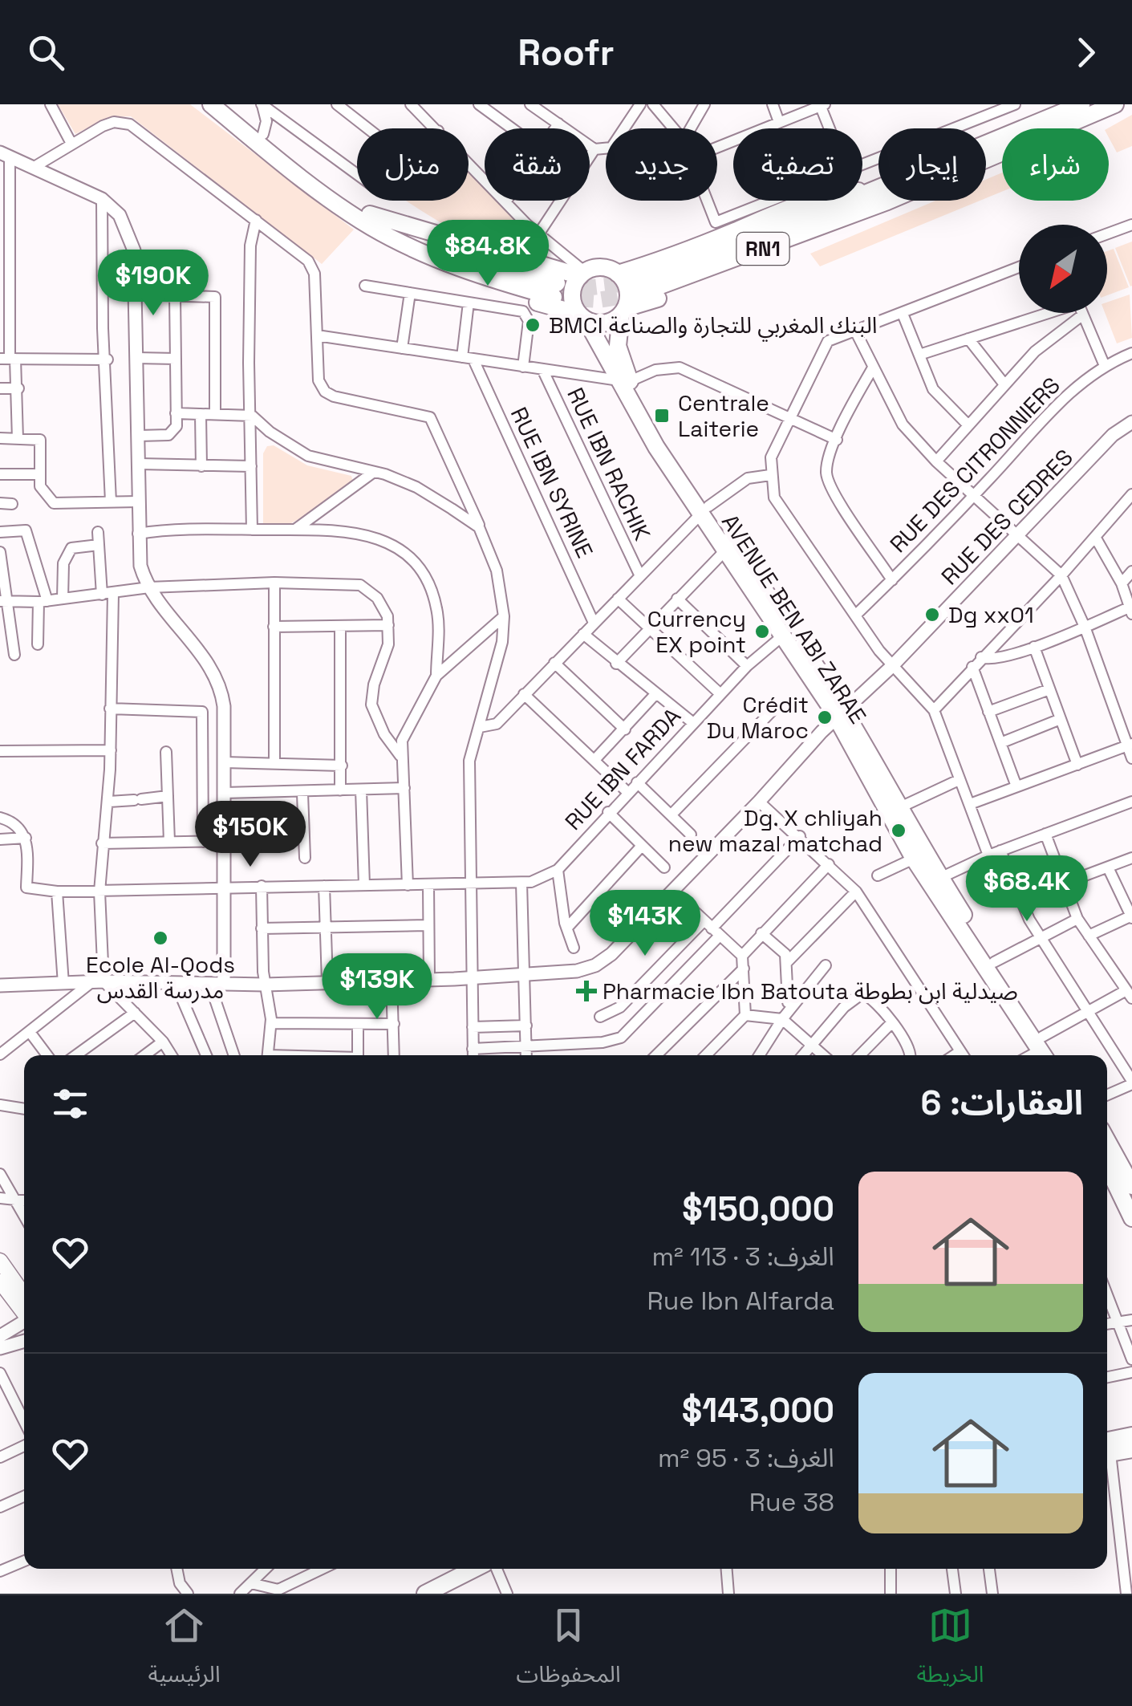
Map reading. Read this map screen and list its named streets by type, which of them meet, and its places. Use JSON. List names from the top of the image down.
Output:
{
  "streets": {
    "main road": ["RN1", "AVENUE BEN ABI ZARAE"],
    "street": [
      "RUE IBN RACHIK",
      "RUE DES CITRONNIERS",
      "RUE IBN SYRINE",
      "RUE DES CEDRES",
      "RUE IBN FARDA"
    ]
  },
  "crossings": [
    ["RUE DES CEDRES", "AVENUE BEN ABI ZARAE"],
    ["AVENUE BEN ABI ZARAE", "RUE IBN FARDA"]
  ],
  "places": {
    "other": [
      "BMCI البنك المغربي للتجارة والصناعة",
      "Dg xx01",
      "Currency EX point",
      "Crédit Du Maroc",
      "Dg. X chliyah new mazal matchad",
      "Ecole Al-Qods مدرسة القدس"
    ],
    "transit": ["Centrale Laiterie"],
    "health": ["Pharmacie Ibn Batouta صيدلية ابن بطوطة"]
  },
  "north": "bottom left",
  "page": {
    "header": "Roofr",
    "chip": [
      "شراء",
      "إيجار",
      "تصفية",
      "جديد",
      "شقة",
      "منزل"
    ],
    "price": [
      "$84.8K",
      "$190K",
      "$150K",
      "$68.4K",
      "$143K",
      "$139K"
    ],
    "heading": "العقارات: 6",
    "list": [
      {
        "name": "$150,000",
        "note": "الغرف: 3 · 113 m² · Rue Ibn Alfarda"
      },
      {
        "name": "$143,000",
        "note": "الغرف: 3 · 95 m² · Rue 38"
      }
    ],
    "tabs": ["الخريطة", "المحفوظات", "الرئيسية"]
  }
}
